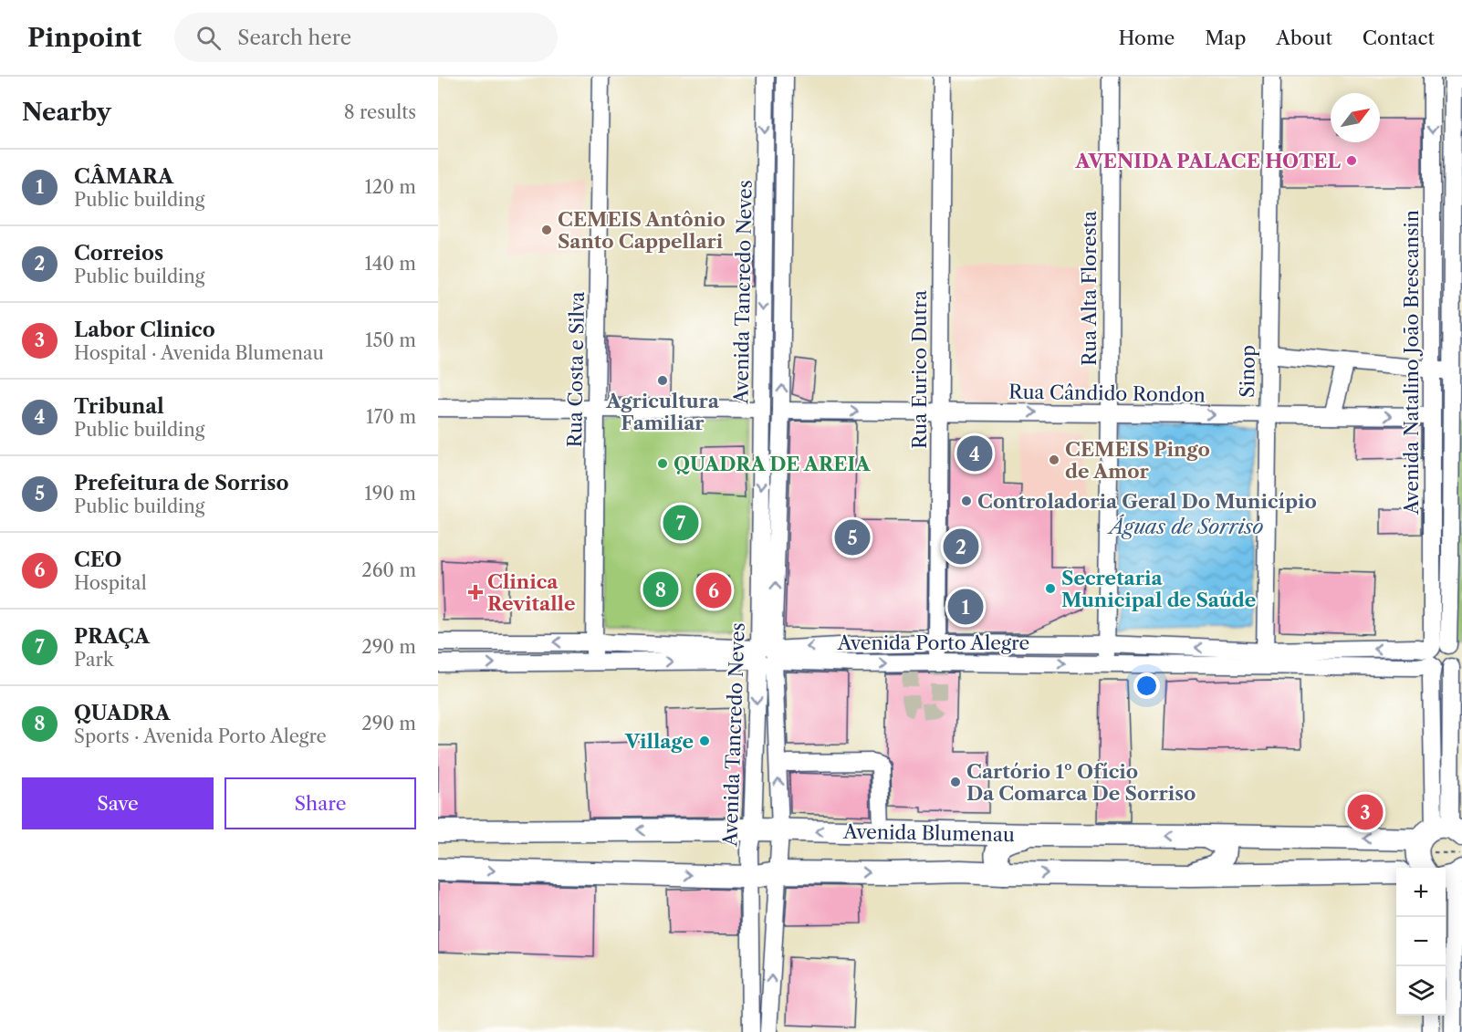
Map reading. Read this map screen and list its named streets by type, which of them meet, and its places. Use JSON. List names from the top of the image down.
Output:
{
  "streets": {
    "main road": ["Avenida Blumenau"],
    "street": [
      "Rua Alta Floresta",
      "Avenida Tancredo Neves",
      "Avenida Natalino João Brescansin",
      "Rua Costa e Silva",
      "Rua Eurico Dutra",
      "Sinop",
      "Rua Cândido Rondon",
      "Avenida Porto Alegre"
    ]
  },
  "crossings": [
    ["Rua Alta Floresta", "Rua Cândido Rondon"],
    ["Rua Alta Floresta", "Avenida Porto Alegre"],
    ["Avenida Tancredo Neves", "Rua Cândido Rondon"],
    ["Avenida Tancredo Neves", "Avenida Porto Alegre"],
    ["Avenida Tancredo Neves", "Avenida Blumenau"],
    ["Avenida Natalino João Brescansin", "Rua Cândido Rondon"],
    ["Avenida Natalino João Brescansin", "Avenida Porto Alegre"],
    ["Avenida Natalino João Brescansin", "Avenida Blumenau"],
    ["Rua Costa e Silva", "Avenida Porto Alegre"],
    ["Rua Eurico Dutra", "Rua Cândido Rondon"],
    ["Rua Eurico Dutra", "Avenida Porto Alegre"],
    ["Sinop", "Rua Cândido Rondon"],
    ["Sinop", "Avenida Porto Alegre"]
  ],
  "one_way": ["Rua Cândido Rondon"],
  "water": ["Águas de Sorriso"],
  "places": {
    "other": [
      "AVENIDA PALACE HOTEL",
      "CEMEIS Antônio Santo Cappellari",
      "Agricultura Familiar",
      "CEMEIS Pingo de Amor",
      "QUADRA DE AREIA",
      "Controladoria Geral Do Município",
      "Secretaria Municipal de Saúde",
      "Village",
      "Cartório 1º Ofício Da Comarca De Sorriso"
    ],
    "health": ["Clinica Revitalle"]
  },
  "north": "top right",
  "page": {
    "header": "Pinpoint",
    "search": "Search here",
    "nav": [
      "Home",
      "Map",
      "About",
      "Contact"
    ],
    "heading": ["Nearby", "8 results"],
    "list": [
      {
        "mark": "1",
        "name": "CÂMARA",
        "note": "Public building",
        "value": "120 m"
      },
      {
        "mark": "2",
        "name": "Correios",
        "note": "Public building",
        "value": "140 m"
      },
      {
        "mark": "3",
        "name": "Labor Clinico",
        "note": "Hospital · Avenida Blumenau",
        "value": "150 m"
      },
      {
        "mark": "4",
        "name": "Tribunal",
        "note": "Public building",
        "value": "170 m"
      },
      {
        "mark": "5",
        "name": "Prefeitura de Sorriso",
        "note": "Public building",
        "value": "190 m"
      },
      {
        "mark": "6",
        "name": "CEO",
        "note": "Hospital",
        "value": "260 m"
      },
      {
        "mark": "7",
        "name": "PRAÇA",
        "note": "Park",
        "value": "290 m"
      },
      {
        "mark": "8",
        "name": "QUADRA",
        "note": "Sports · Avenida Porto Alegre",
        "value": "290 m"
      }
    ],
    "pins": [
      "4",
      "7",
      "5",
      "2",
      "8",
      "6",
      "1",
      "3"
    ],
    "buttons": ["Save", "Share"],
    "map_buttons": ["+", "−"]
  }
}
